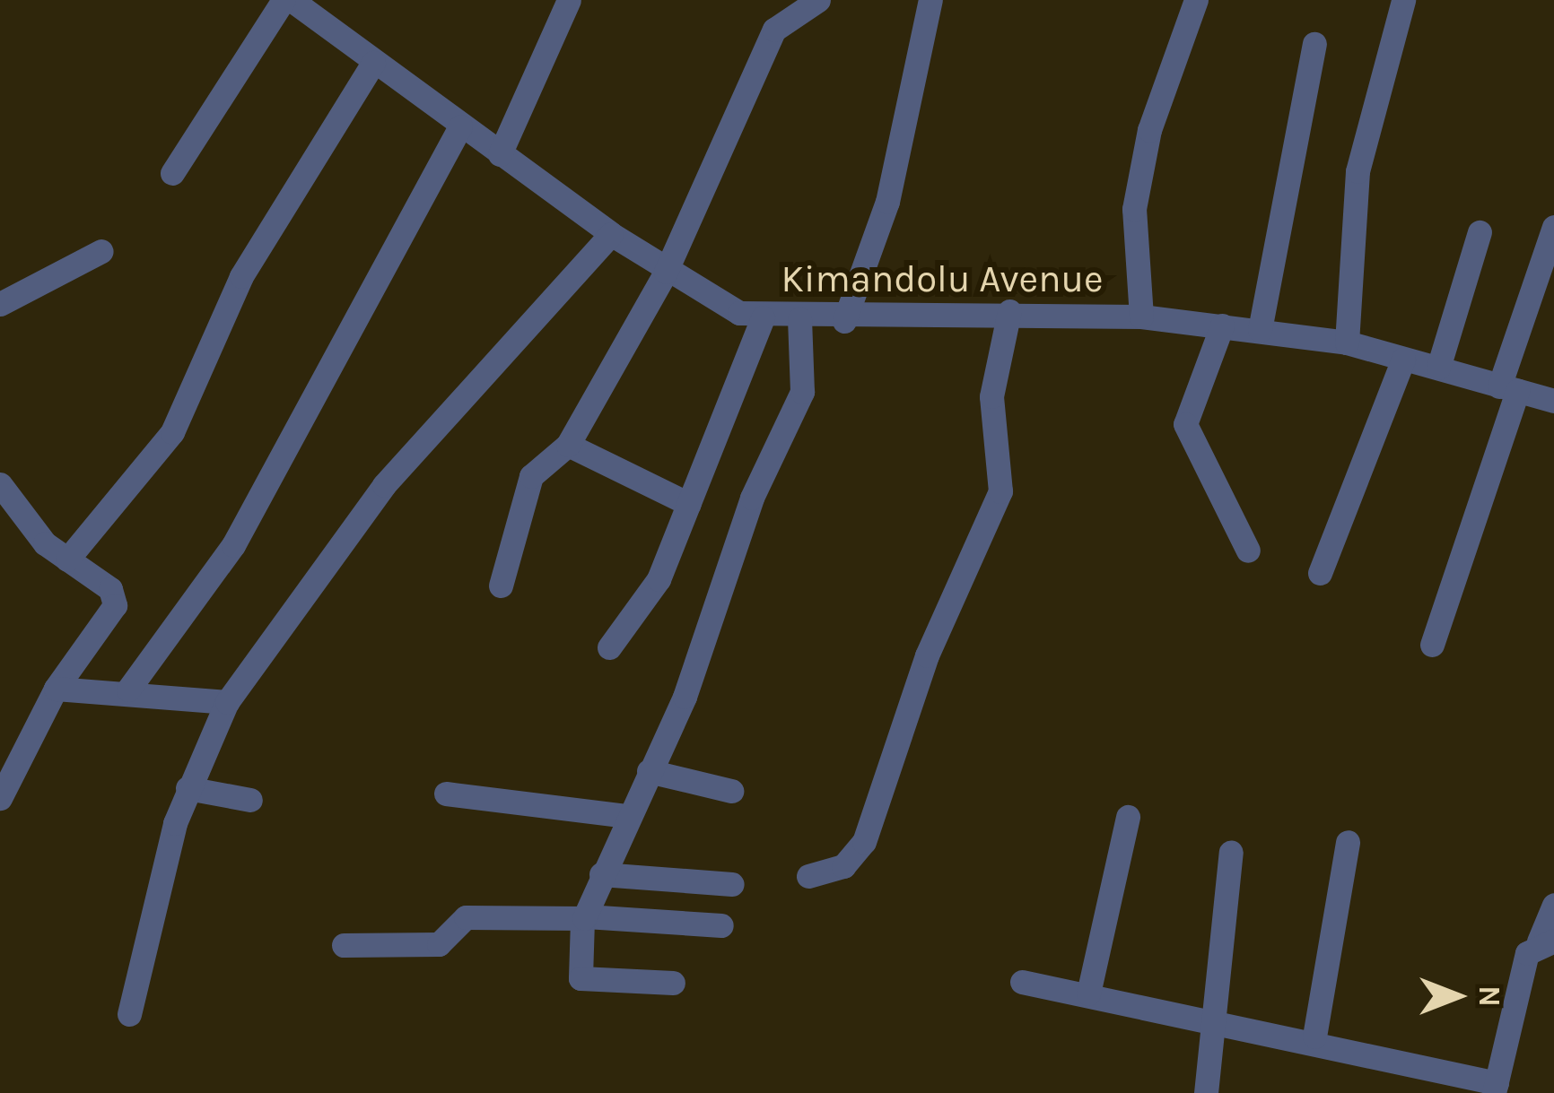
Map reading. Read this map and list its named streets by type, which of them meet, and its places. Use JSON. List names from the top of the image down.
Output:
{
  "streets": {
    "street": ["Kimandolu Avenue"]
  },
  "north": "right"
}
